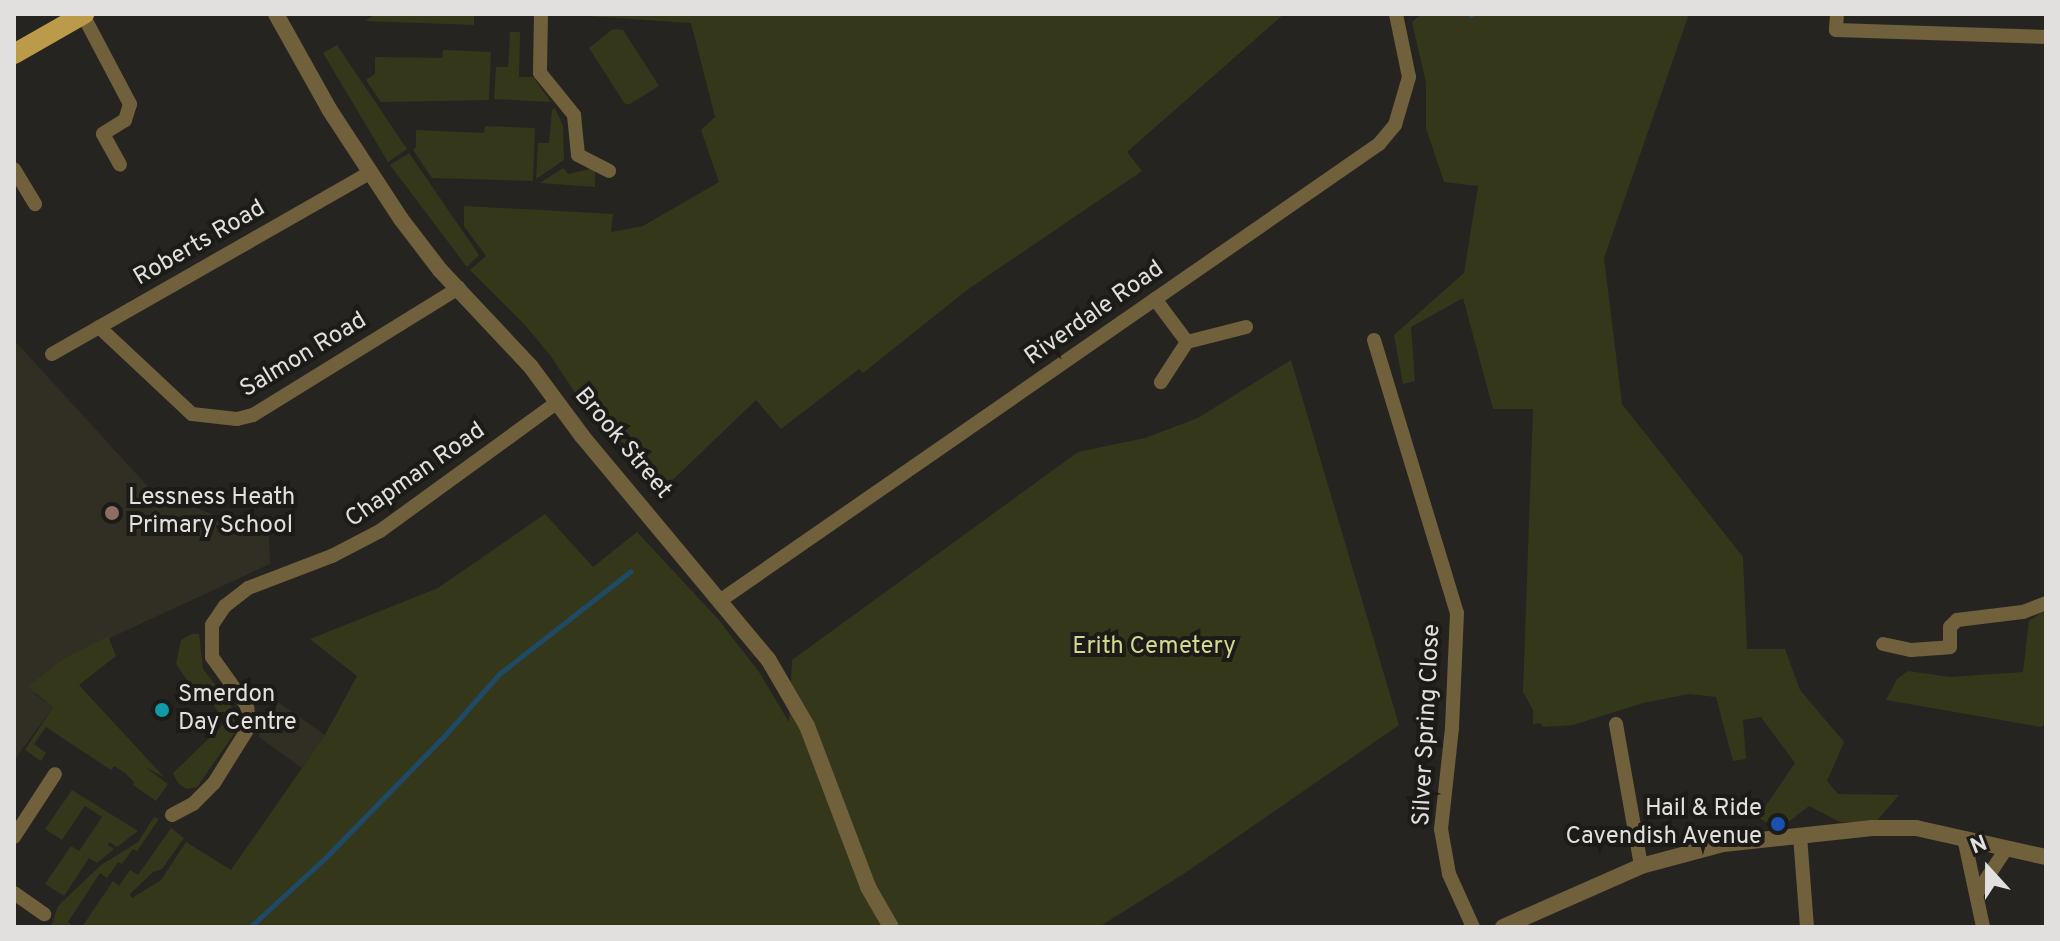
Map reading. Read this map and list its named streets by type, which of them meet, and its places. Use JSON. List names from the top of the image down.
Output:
{
  "streets": {
    "street": [
      "Roberts Road",
      "Riverdale Road",
      "Salmon Road",
      "Brook Street",
      "Chapman Road",
      "Silver Spring Close"
    ]
  },
  "crossings": [
    ["Roberts Road", "Salmon Road"],
    ["Roberts Road", "Brook Street"],
    ["Riverdale Road", "Brook Street"],
    ["Salmon Road", "Brook Street"],
    ["Brook Street", "Chapman Road"]
  ],
  "parks": ["Erith Cemetery"],
  "places": ["Lessness Heath Primary School", "Smerdon Day Centre", "Hail & Ride Cavendish Avenue"],
  "north": "top"
}
